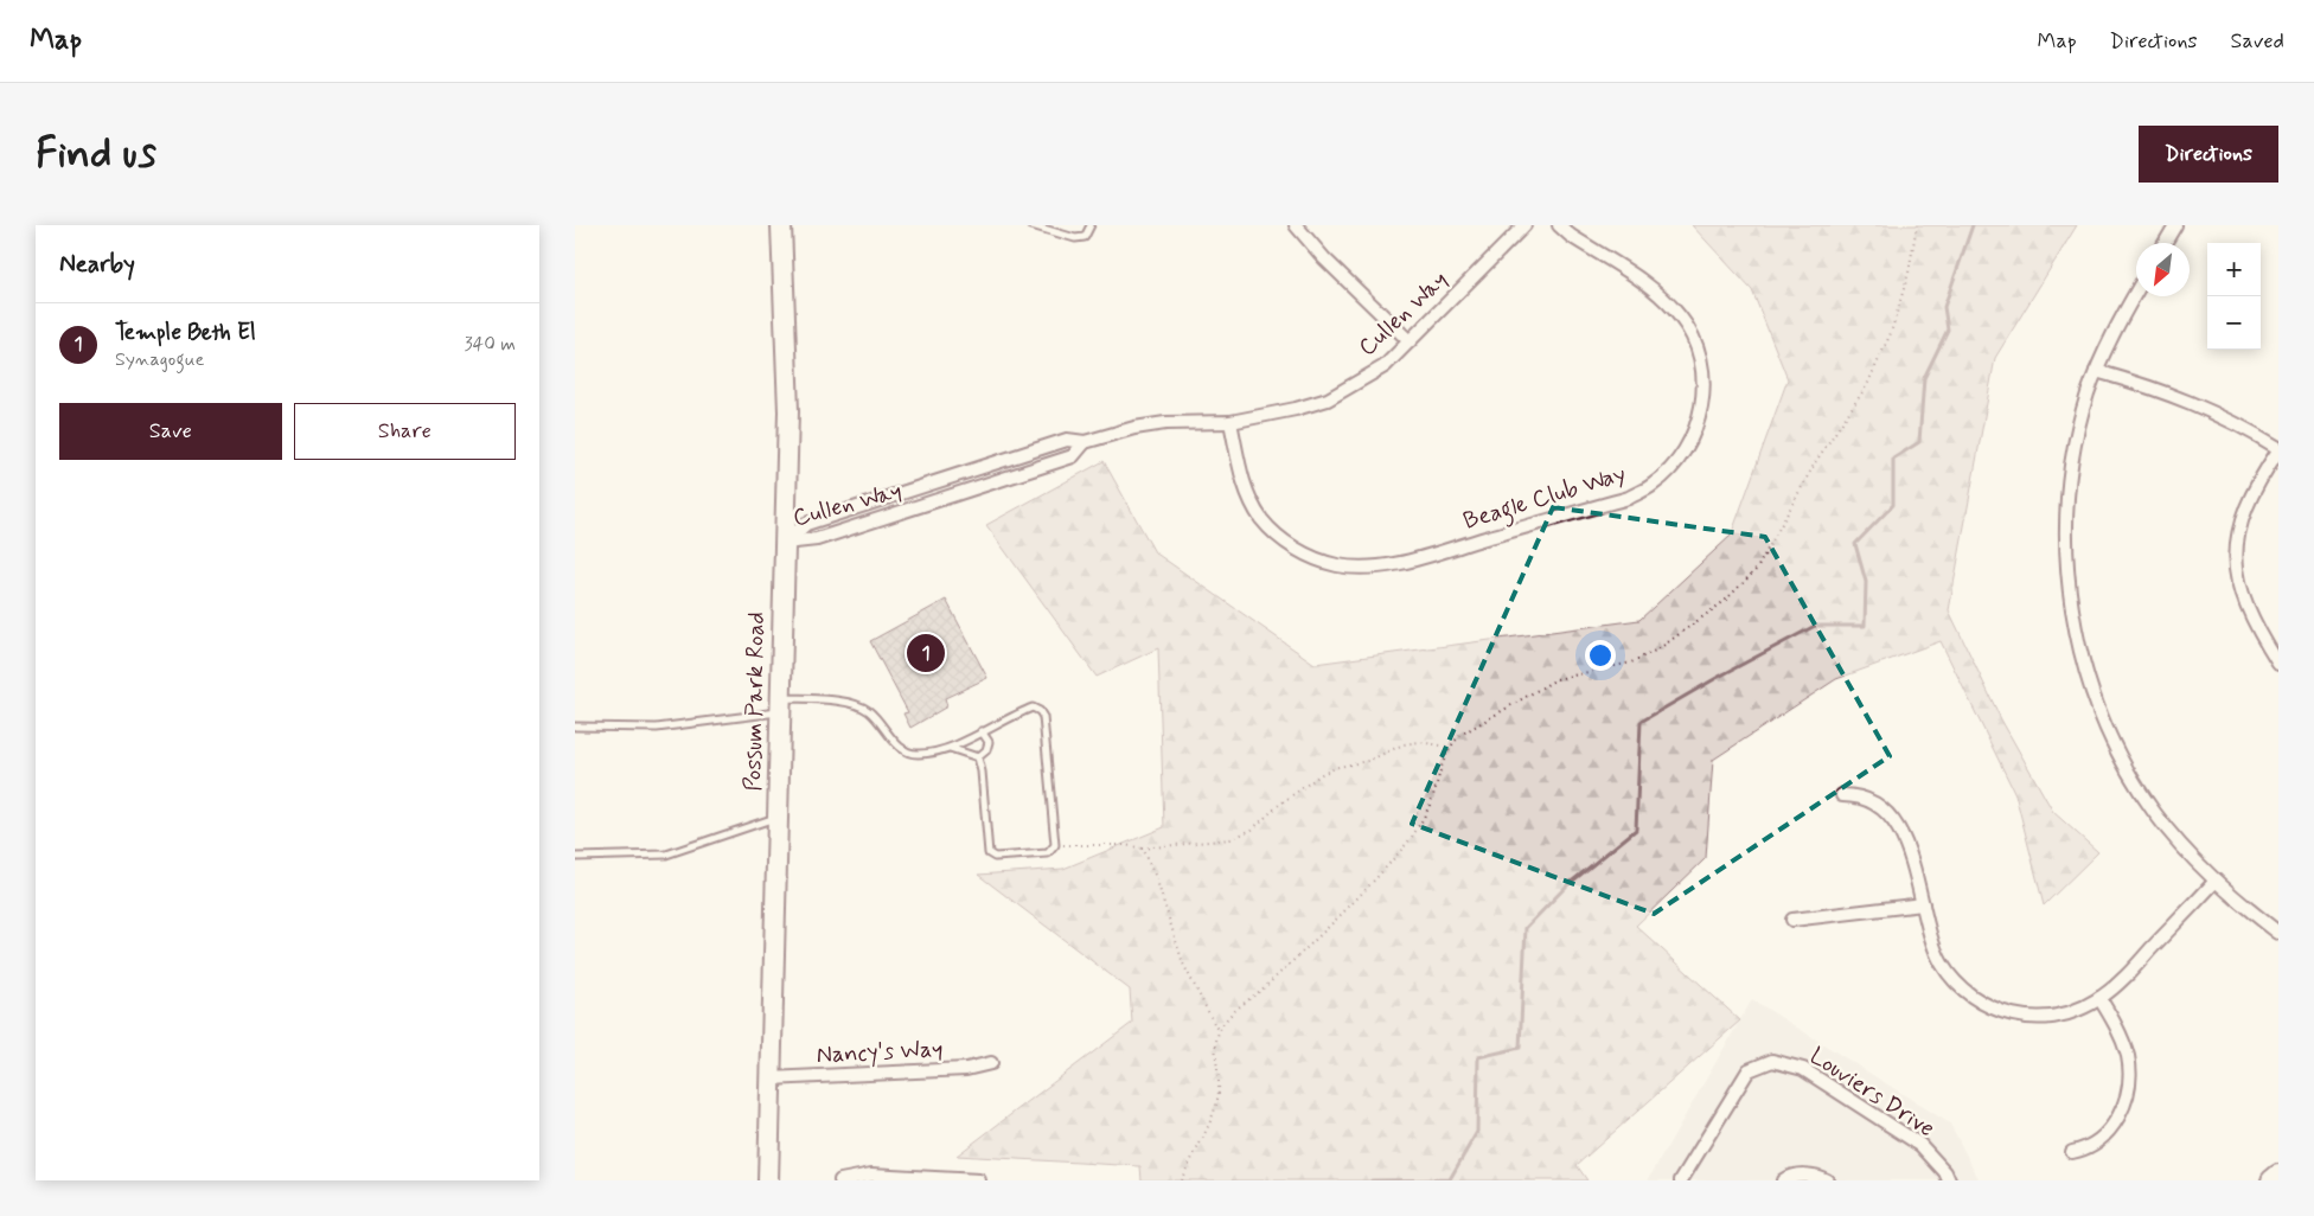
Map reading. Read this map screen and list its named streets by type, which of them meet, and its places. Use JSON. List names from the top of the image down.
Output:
{
  "streets": {
    "main road": ["Possum Park Road"],
    "street": [
      "Cullen Way",
      "Beagle Club Way",
      "Nancy's Way",
      "Louviers Drive"
    ]
  },
  "crossings": [
    ["Cullen Way", "Beagle Club Way"],
    ["Cullen Way", "Possum Park Road"],
    ["Possum Park Road", "Nancy's Way"]
  ],
  "north": "bottom left",
  "page": {
    "header": "Map",
    "nav": ["Map", "Directions", "Saved"],
    "buttons": [
      "Directions",
      ["Save", "Share"]
    ],
    "title": "Find us",
    "heading": "Nearby",
    "map_buttons": ["+", "−"],
    "list": [
      {
        "mark": "1",
        "name": "Temple Beth El",
        "note": "Synagogue",
        "value": "340 m"
      }
    ],
    "pins": "1"
  }
}
